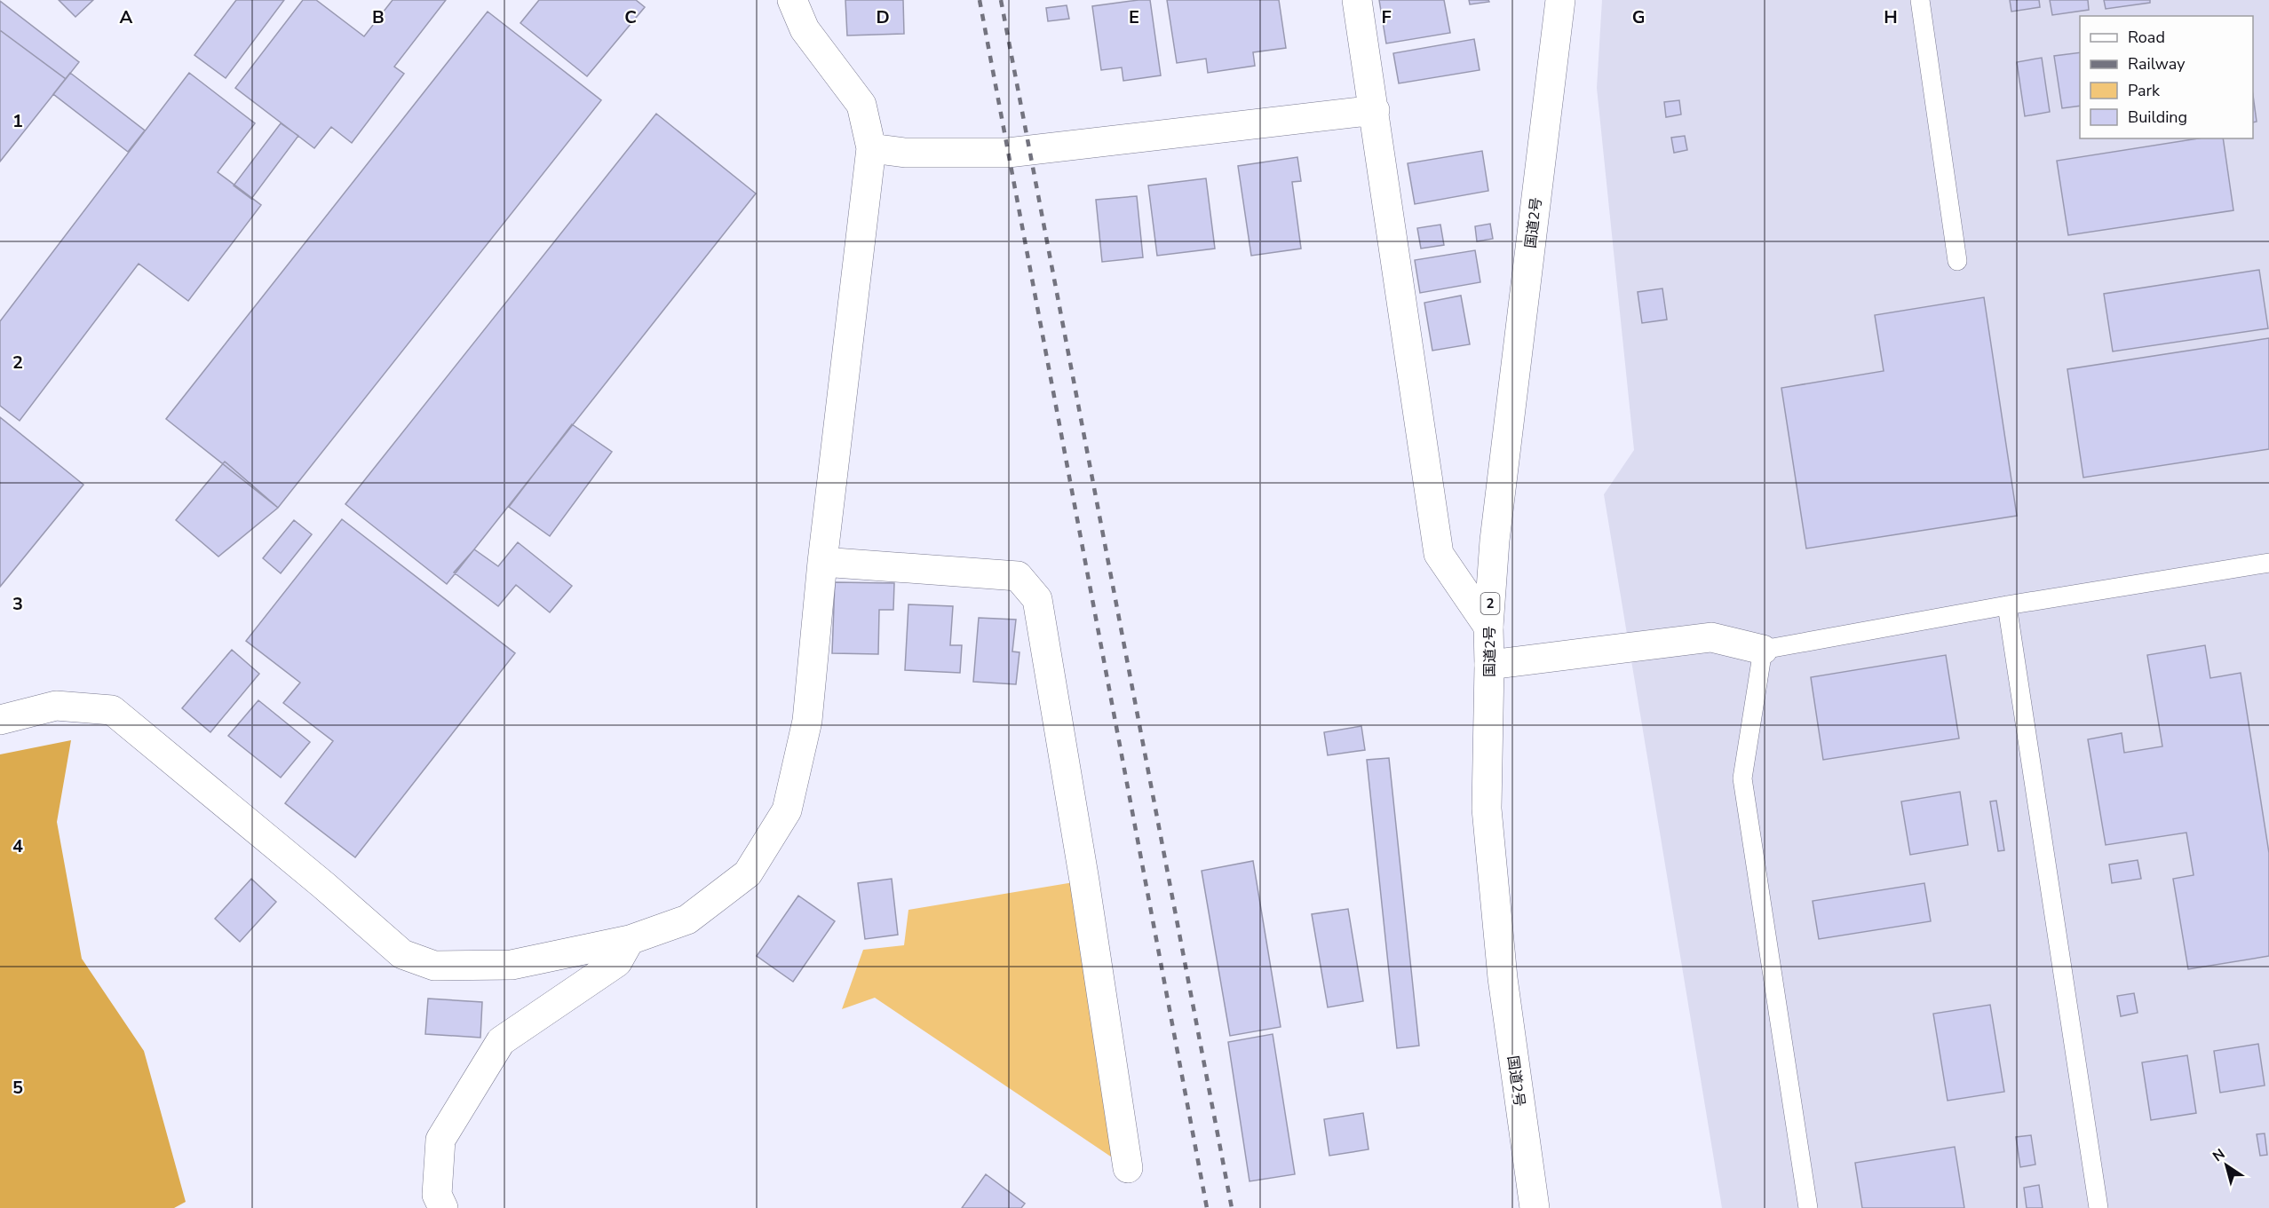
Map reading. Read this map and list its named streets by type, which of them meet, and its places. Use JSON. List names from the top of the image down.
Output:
{
  "streets": {
    "main road": ["国道2号", "2"]
  },
  "legend": [
    "Road",
    "Railway",
    "Park",
    "Building"
  ],
  "north": "top left",
  "grid": {
    "columns": [
      "A",
      "B",
      "C",
      "D",
      "E",
      "F",
      "G",
      "H"
    ],
    "rows": [
      "1",
      "2",
      "3",
      "4",
      "5"
    ]
  }
}
